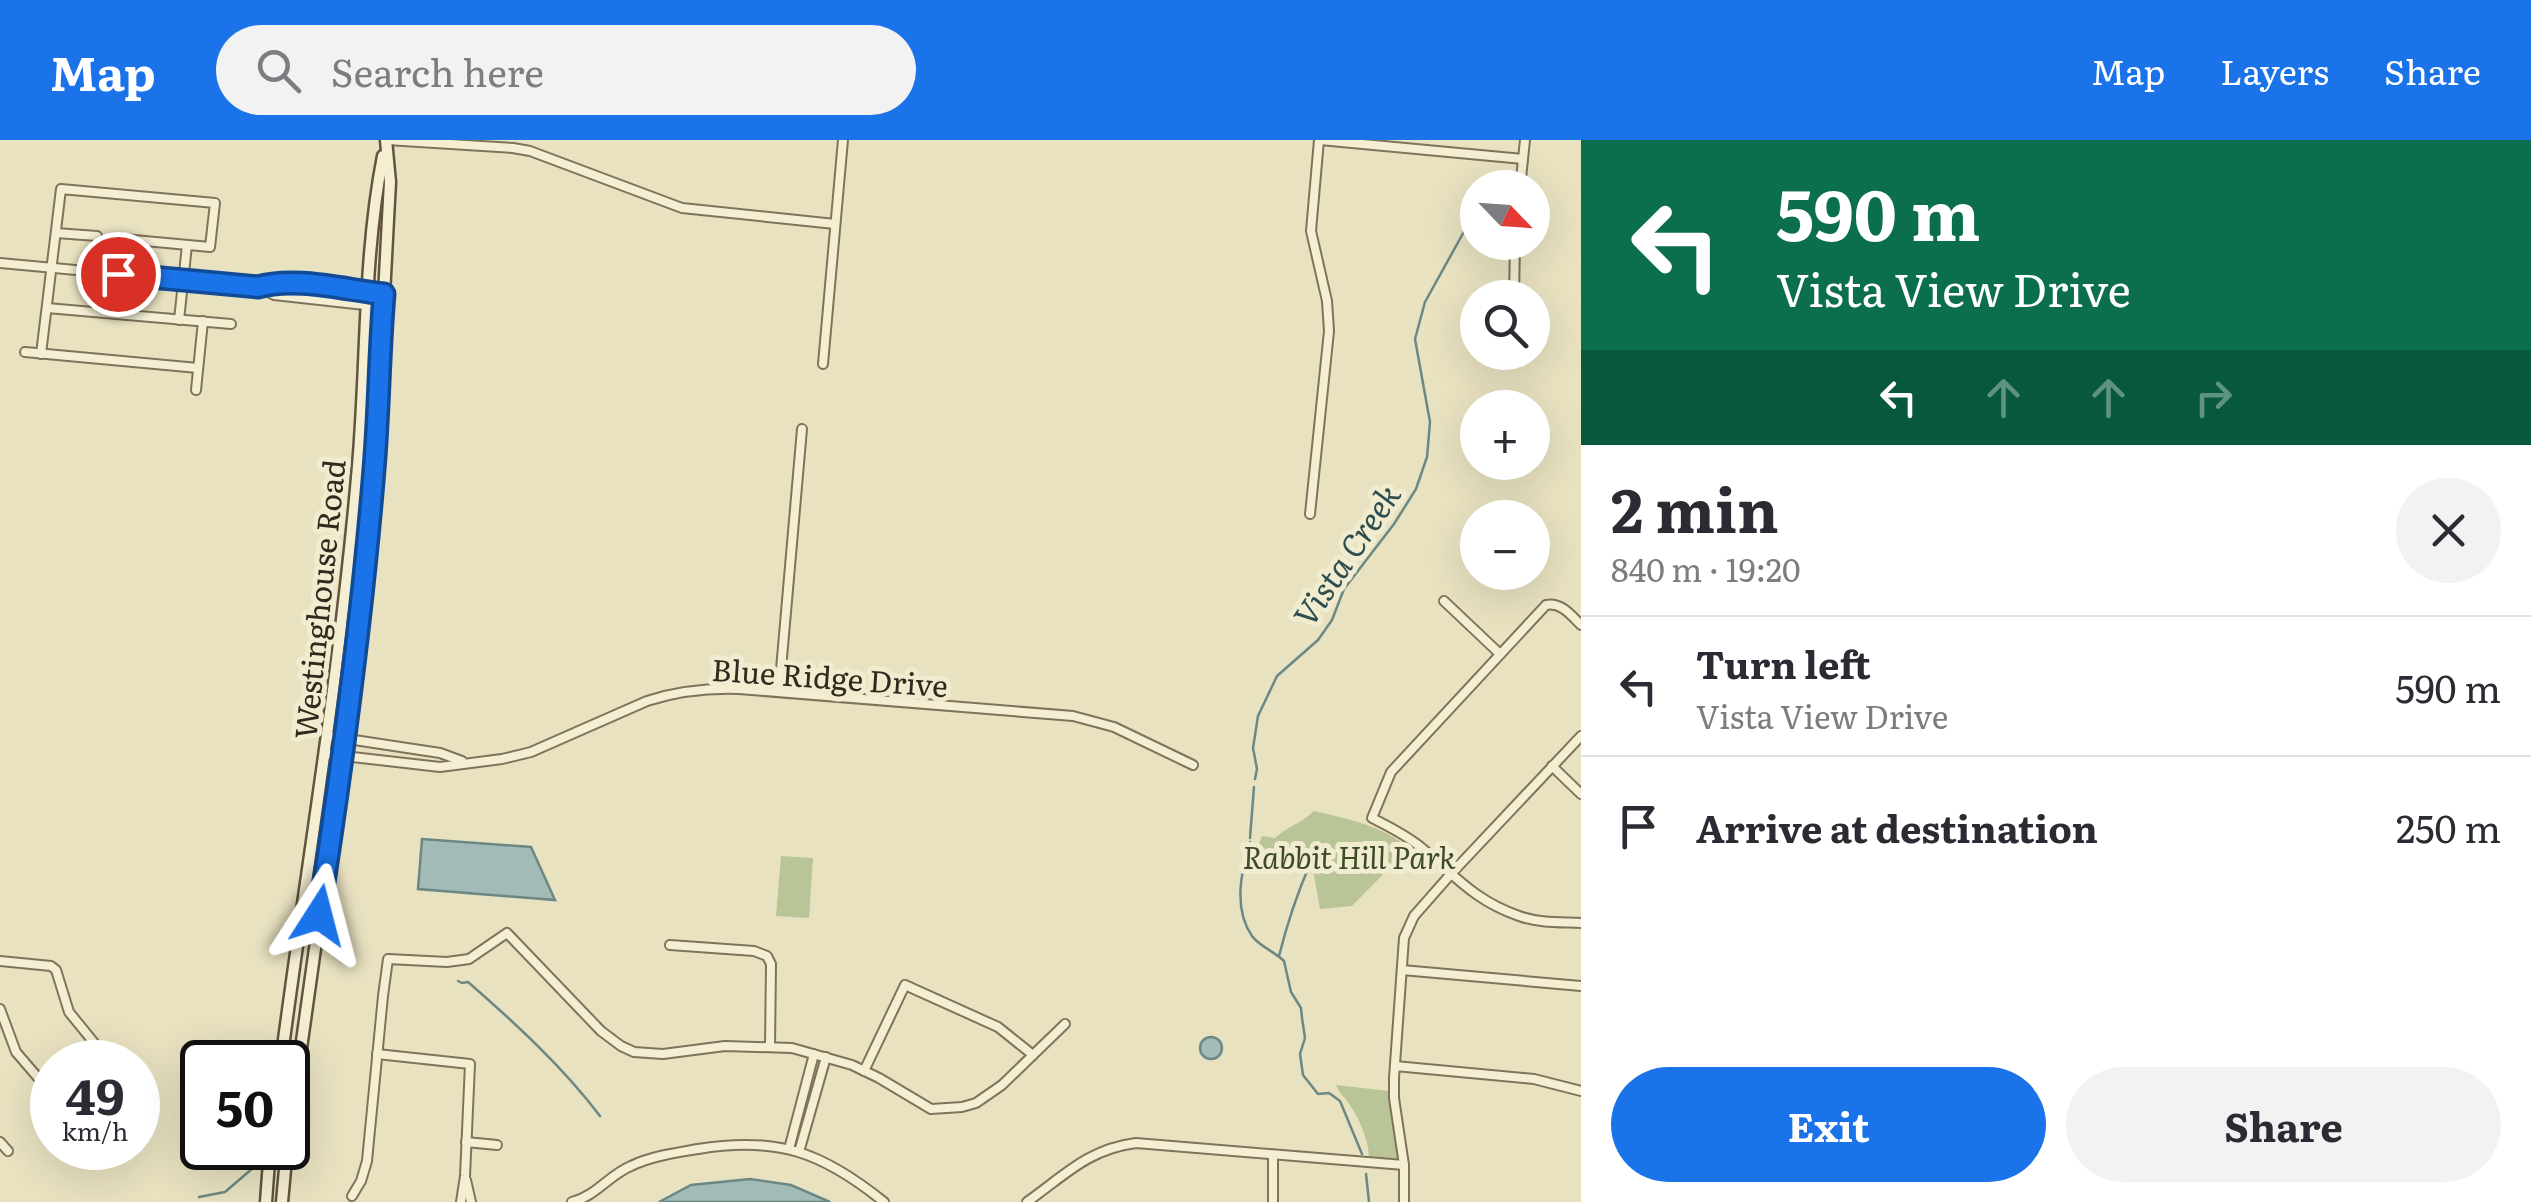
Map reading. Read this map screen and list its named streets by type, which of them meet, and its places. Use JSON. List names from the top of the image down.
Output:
{
  "streets": {
    "main road": ["Westinghouse Road"],
    "street": ["Blue Ridge Drive"]
  },
  "crossings": [
    ["Westinghouse Road", "Blue Ridge Drive"]
  ],
  "water": ["Vista Creek"],
  "parks": ["Rabbit Hill Park"],
  "north": "bottom right",
  "page": {
    "header": "Map",
    "search": "Search here",
    "nav": ["Map", "Layers", "Share"],
    "turn": ["590 m", "Vista View Drive"],
    "map_buttons": ["+", "−"],
    "heading": ["2 min", "840 m · 19:20"],
    "list": [
      {
        "name": "Turn left",
        "note": "Vista View Drive",
        "value": "590 m"
      },
      {
        "name": "Arrive at destination",
        "value": "250 m"
      }
    ],
    "speed": "49 km/h",
    "limit": "50",
    "buttons": ["Exit", "Share"]
  }
}
